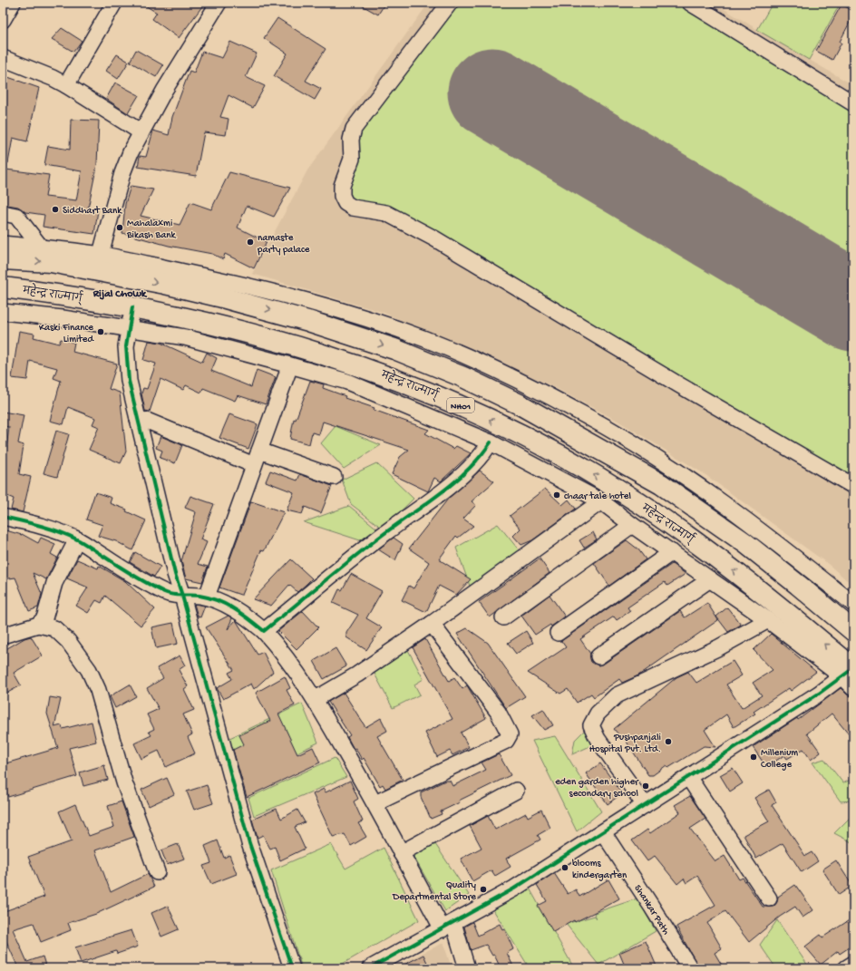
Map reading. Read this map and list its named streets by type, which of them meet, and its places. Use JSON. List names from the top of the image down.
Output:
{
  "streets": {
    "highway": ["महेन्द्र राज्मार्ग्", "NH01"],
    "street": ["Shankar Path"]
  },
  "districts": ["Rijal Chowk"],
  "places": [
    "Siddhart Bank",
    "Mahalaxmi Bikash Bank",
    "namaste party palace",
    "Kaski Finance Limited",
    "chaar tale hotel",
    "Pushpanjali Hospital Pvt. Ltd.",
    "Millenium College",
    "eden garden higher secondary school",
    "blooms kindergarten",
    "Quality Departmental Store"
  ]
}
